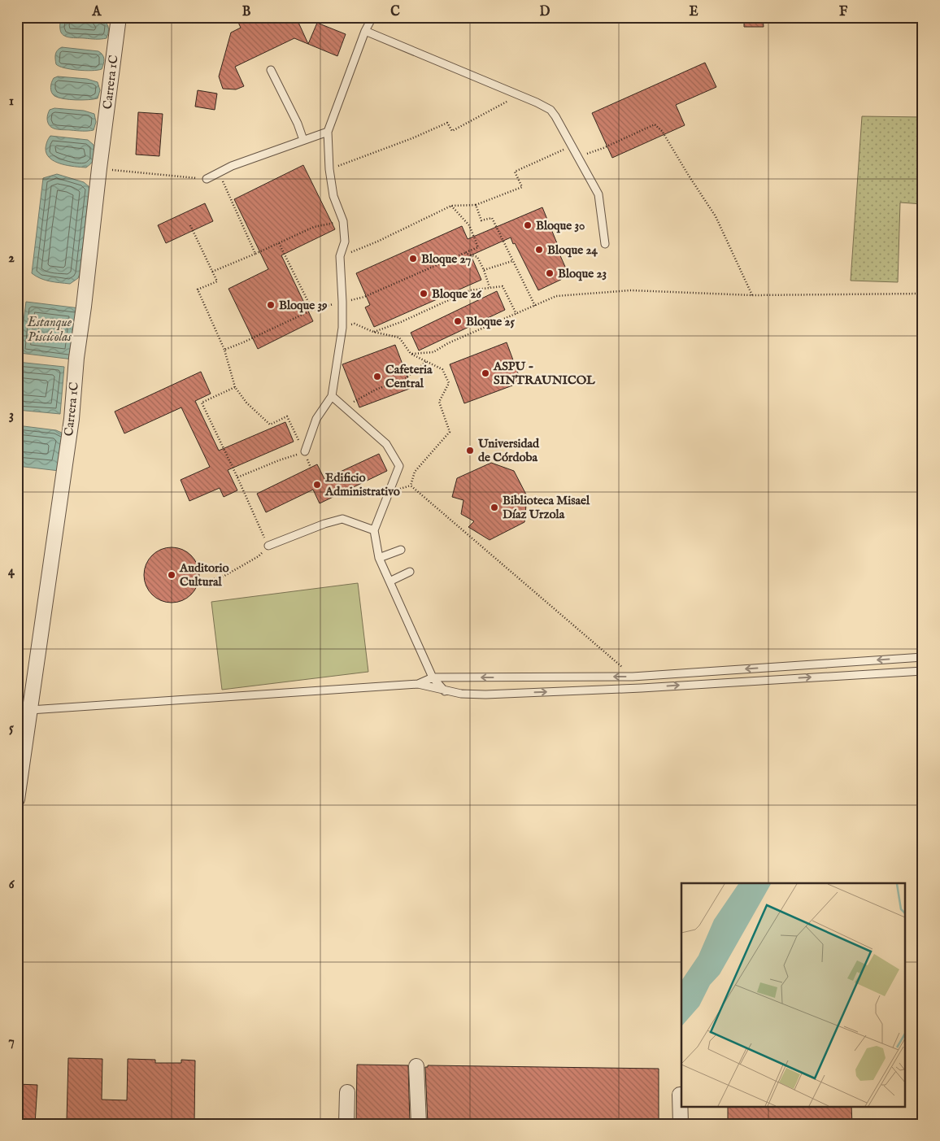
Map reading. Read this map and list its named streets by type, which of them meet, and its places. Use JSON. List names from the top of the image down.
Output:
{
  "streets": {
    "street": ["Carrera 1C"]
  },
  "water": ["Estanque Piscícolas"],
  "places": [
    "Bloque 30",
    "Bloque 24",
    "Bloque 27",
    "Bloque 23",
    "Bloque 26",
    "Bloque 39",
    "Bloque 25",
    "ASPU - SINTRAUNICOL",
    "Cafeteria Central",
    "Universidad de Córdoba",
    "Edificio Administrativo",
    "Biblioteca Misael Díaz Urzola",
    "Auditorio Cultural"
  ],
  "grid": {
    "columns": [
      "A",
      "B",
      "C",
      "D",
      "E",
      "F"
    ],
    "rows": [
      "1",
      "2",
      "3",
      "4",
      "5",
      "6",
      "7"
    ]
  }
}
